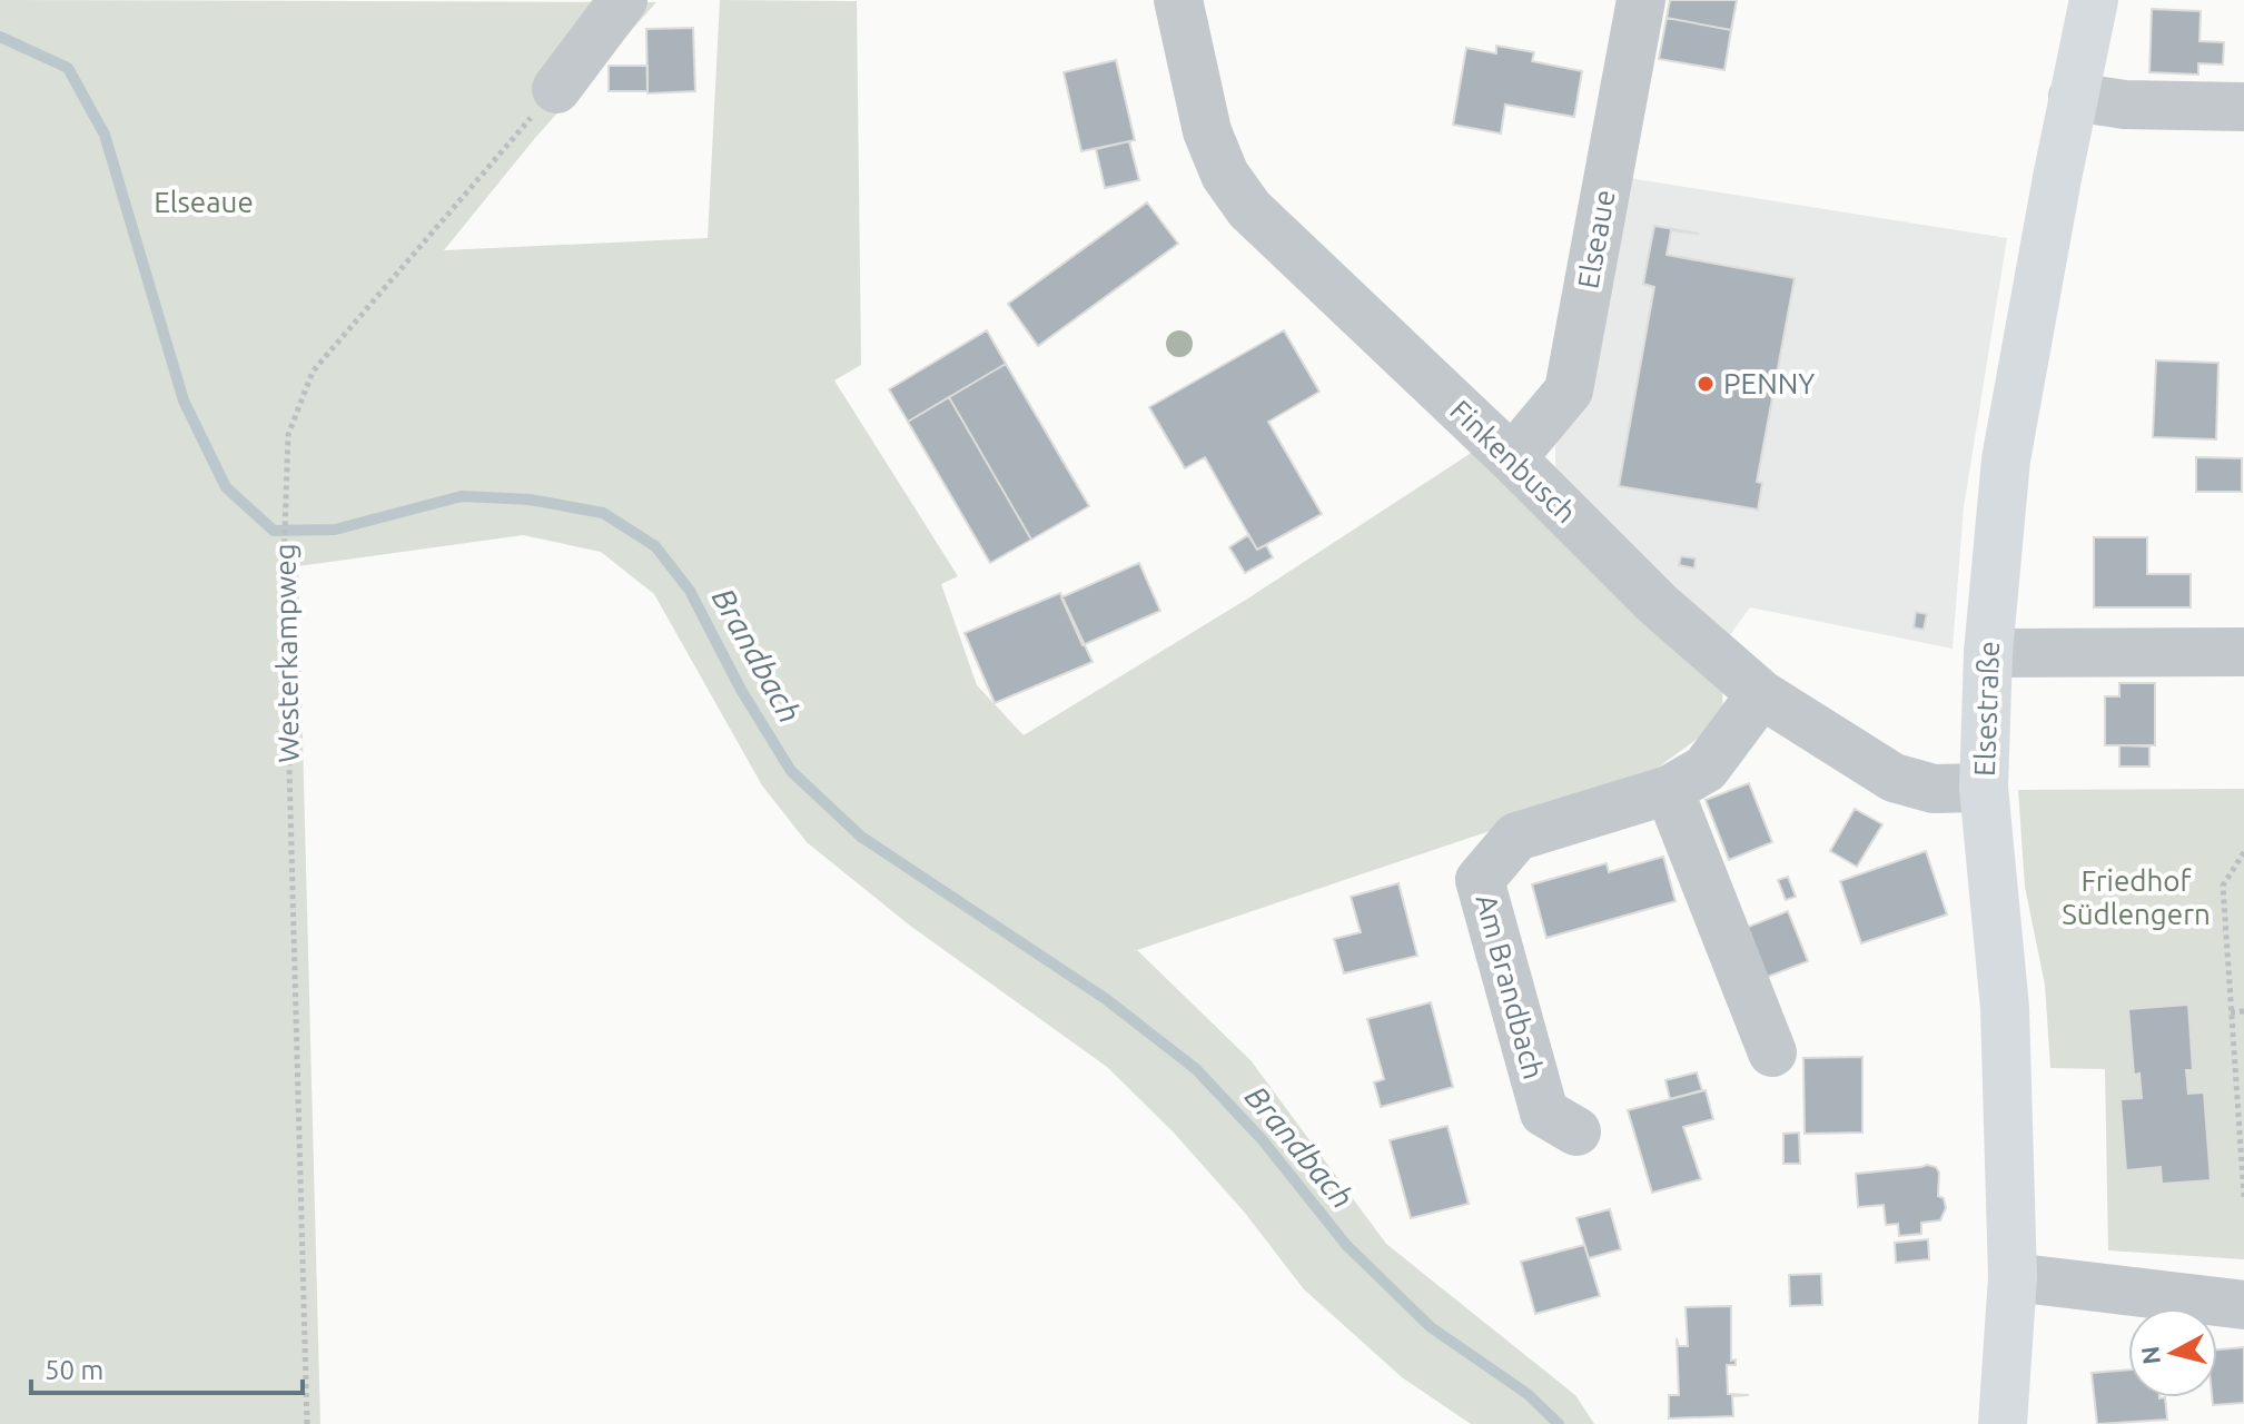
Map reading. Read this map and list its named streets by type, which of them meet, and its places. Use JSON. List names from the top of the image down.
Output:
{
  "streets": {
    "main road": ["Elsestraße"],
    "street": ["Elseaue", "Finkenbusch", "Am Brandbach"],
    "path": ["Westerkampweg"]
  },
  "crossings": [
    ["Elseaue", "Finkenbusch"],
    ["Finkenbusch", "Elsestraße"],
    ["Finkenbusch", "Am Brandbach"]
  ],
  "water": ["Brandbach"],
  "parks": ["Elseaue", "Friedhof Südlengern"],
  "places": ["PENNY"],
  "scale_bar": "50 m",
  "north": "left"
}
